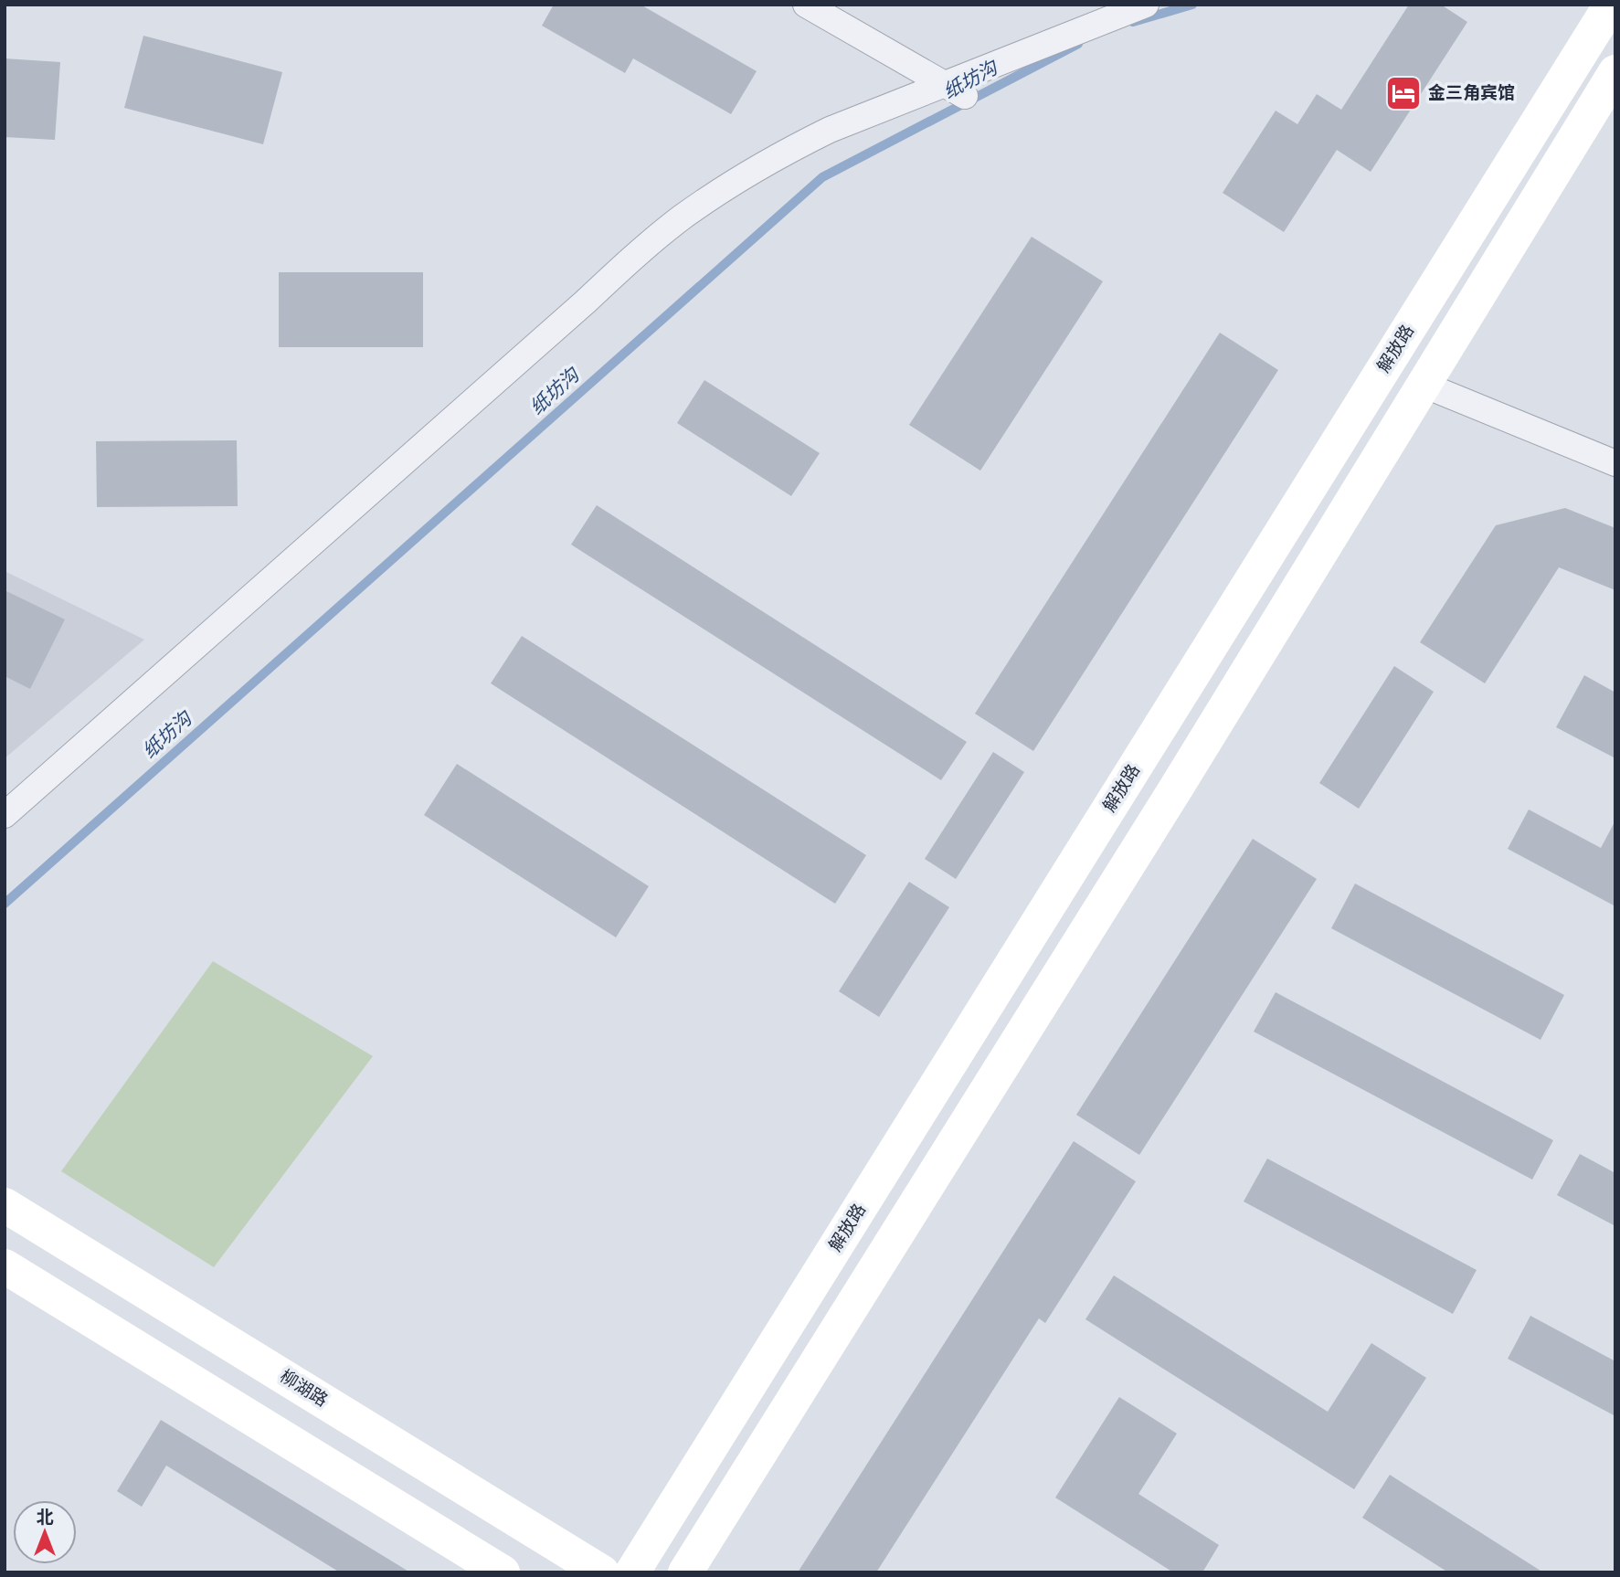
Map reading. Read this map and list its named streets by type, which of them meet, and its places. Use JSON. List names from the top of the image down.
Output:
{
  "streets": {
    "main road": ["解放路", "柳湖路"]
  },
  "water": ["纸坊沟"],
  "places": {
    "hotel": ["金三角宾馆"]
  },
  "north": "top"
}
